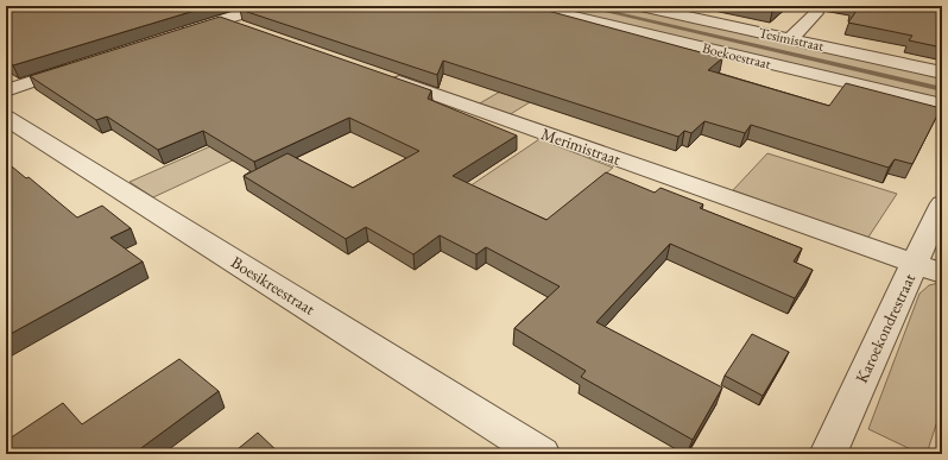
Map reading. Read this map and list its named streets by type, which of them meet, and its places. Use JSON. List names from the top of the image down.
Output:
{
  "streets": {
    "street": [
      "Tesimistraat",
      "Boekoestraat",
      "Merimistraat",
      "Boesikreestraat",
      "Karoekondrestraat"
    ]
  },
  "crossings": [
    ["Merimistraat", "Karoekondrestraat"]
  ]
}
